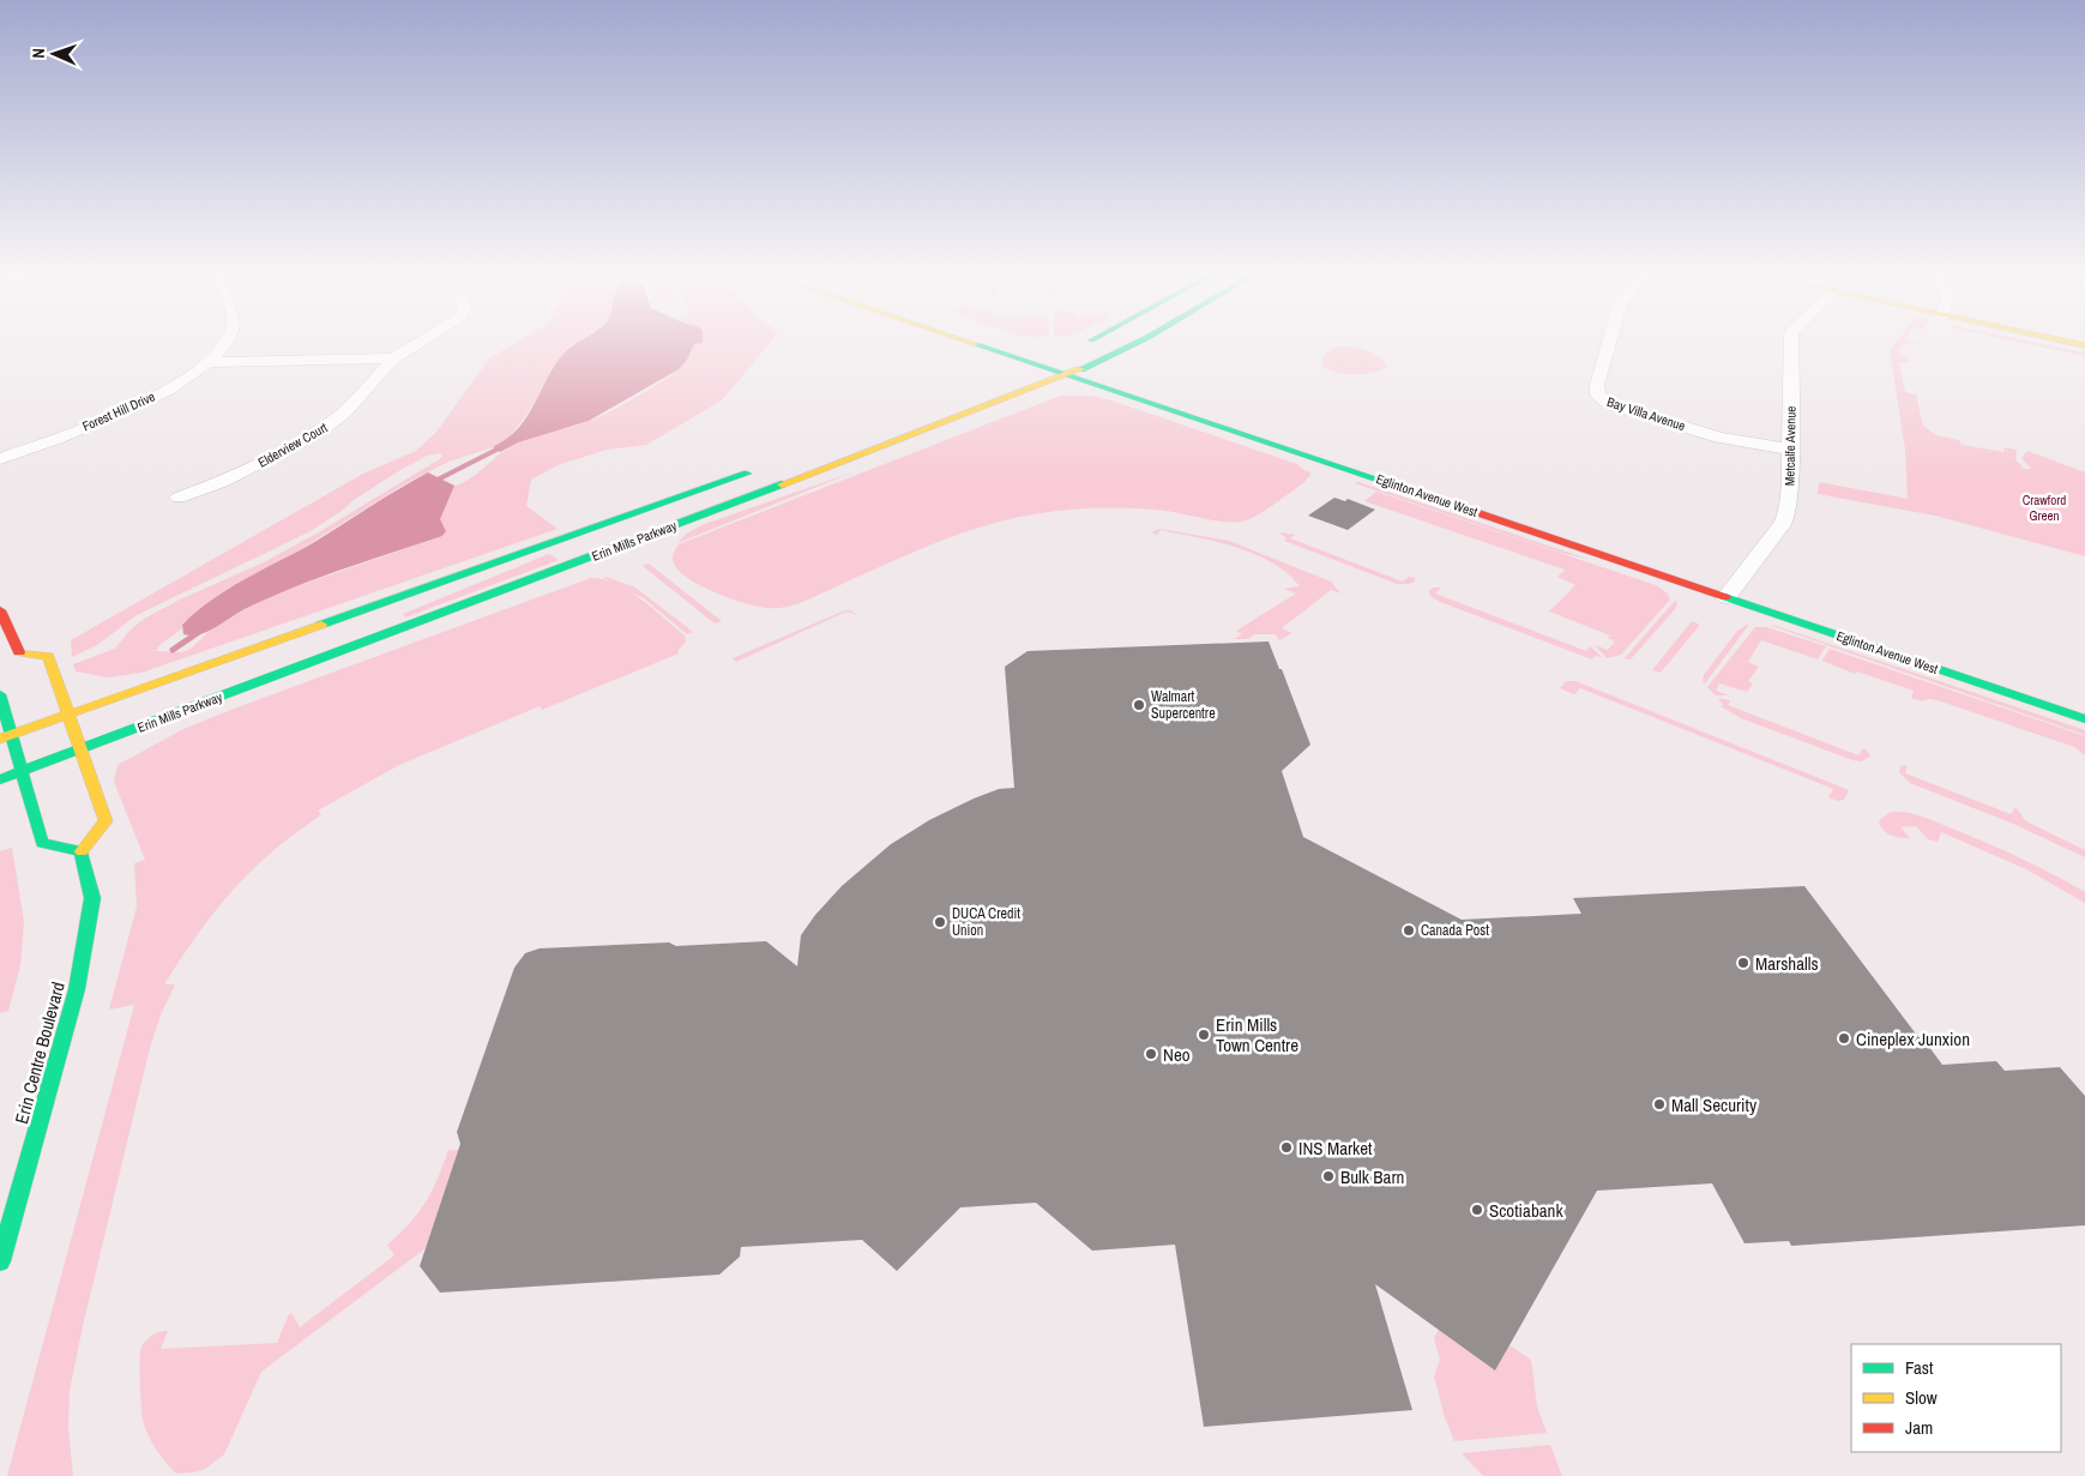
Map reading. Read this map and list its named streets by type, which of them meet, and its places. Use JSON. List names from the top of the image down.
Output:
{
  "streets": {
    "main road": ["Eglinton Avenue West", "Erin Mills Parkway", "Erin Centre Boulevard"],
    "street": [
      "Forest Hill Drive",
      "Bay Villa Avenue",
      "Elderview Court",
      "Metcalfe Avenue"
    ]
  },
  "crossings": [
    ["Bay Villa Avenue", "Metcalfe Avenue"],
    ["Metcalfe Avenue", "Eglinton Avenue West"],
    ["Eglinton Avenue West", "Erin Mills Parkway"]
  ],
  "parks": ["Crawford Green"],
  "places": [
    "Walmart Supercentre",
    "DUCA Credit Union",
    "Canada Post",
    "Marshalls",
    "Erin Mills Town Centre",
    "Cineplex Junxion",
    "Neo",
    "Mall Security",
    "INS Market",
    "Bulk Barn",
    "Scotiabank"
  ],
  "legend": ["Fast", "Slow", "Jam"],
  "north": "left"
}
